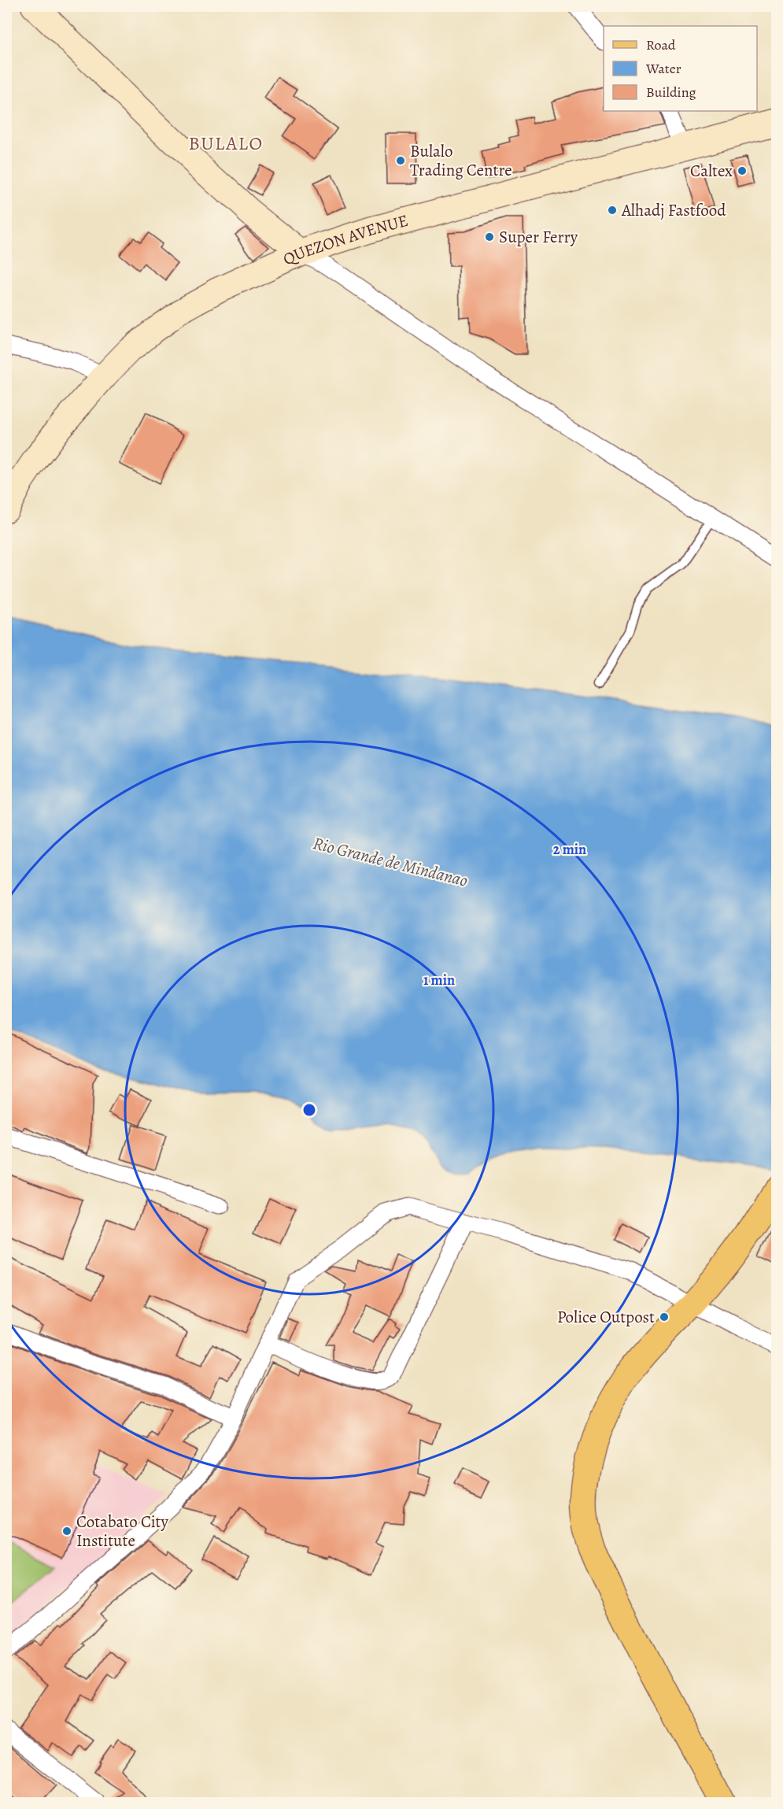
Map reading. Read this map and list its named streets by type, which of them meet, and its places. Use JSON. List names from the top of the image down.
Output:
{
  "streets": {
    "street": ["QUEZON AVENUE"]
  },
  "districts": ["BULALO"],
  "water": ["Rio Grande de Mindanao"],
  "places": [
    "Bulalo Trading Centre",
    "Caltex",
    "Alhadj Fastfood",
    "Super Ferry",
    "Police Outpost",
    "Cotabato City Institute"
  ],
  "legend": ["Road", "Water", "Building"],
  "rings": ["2 min", "1 min"]
}
